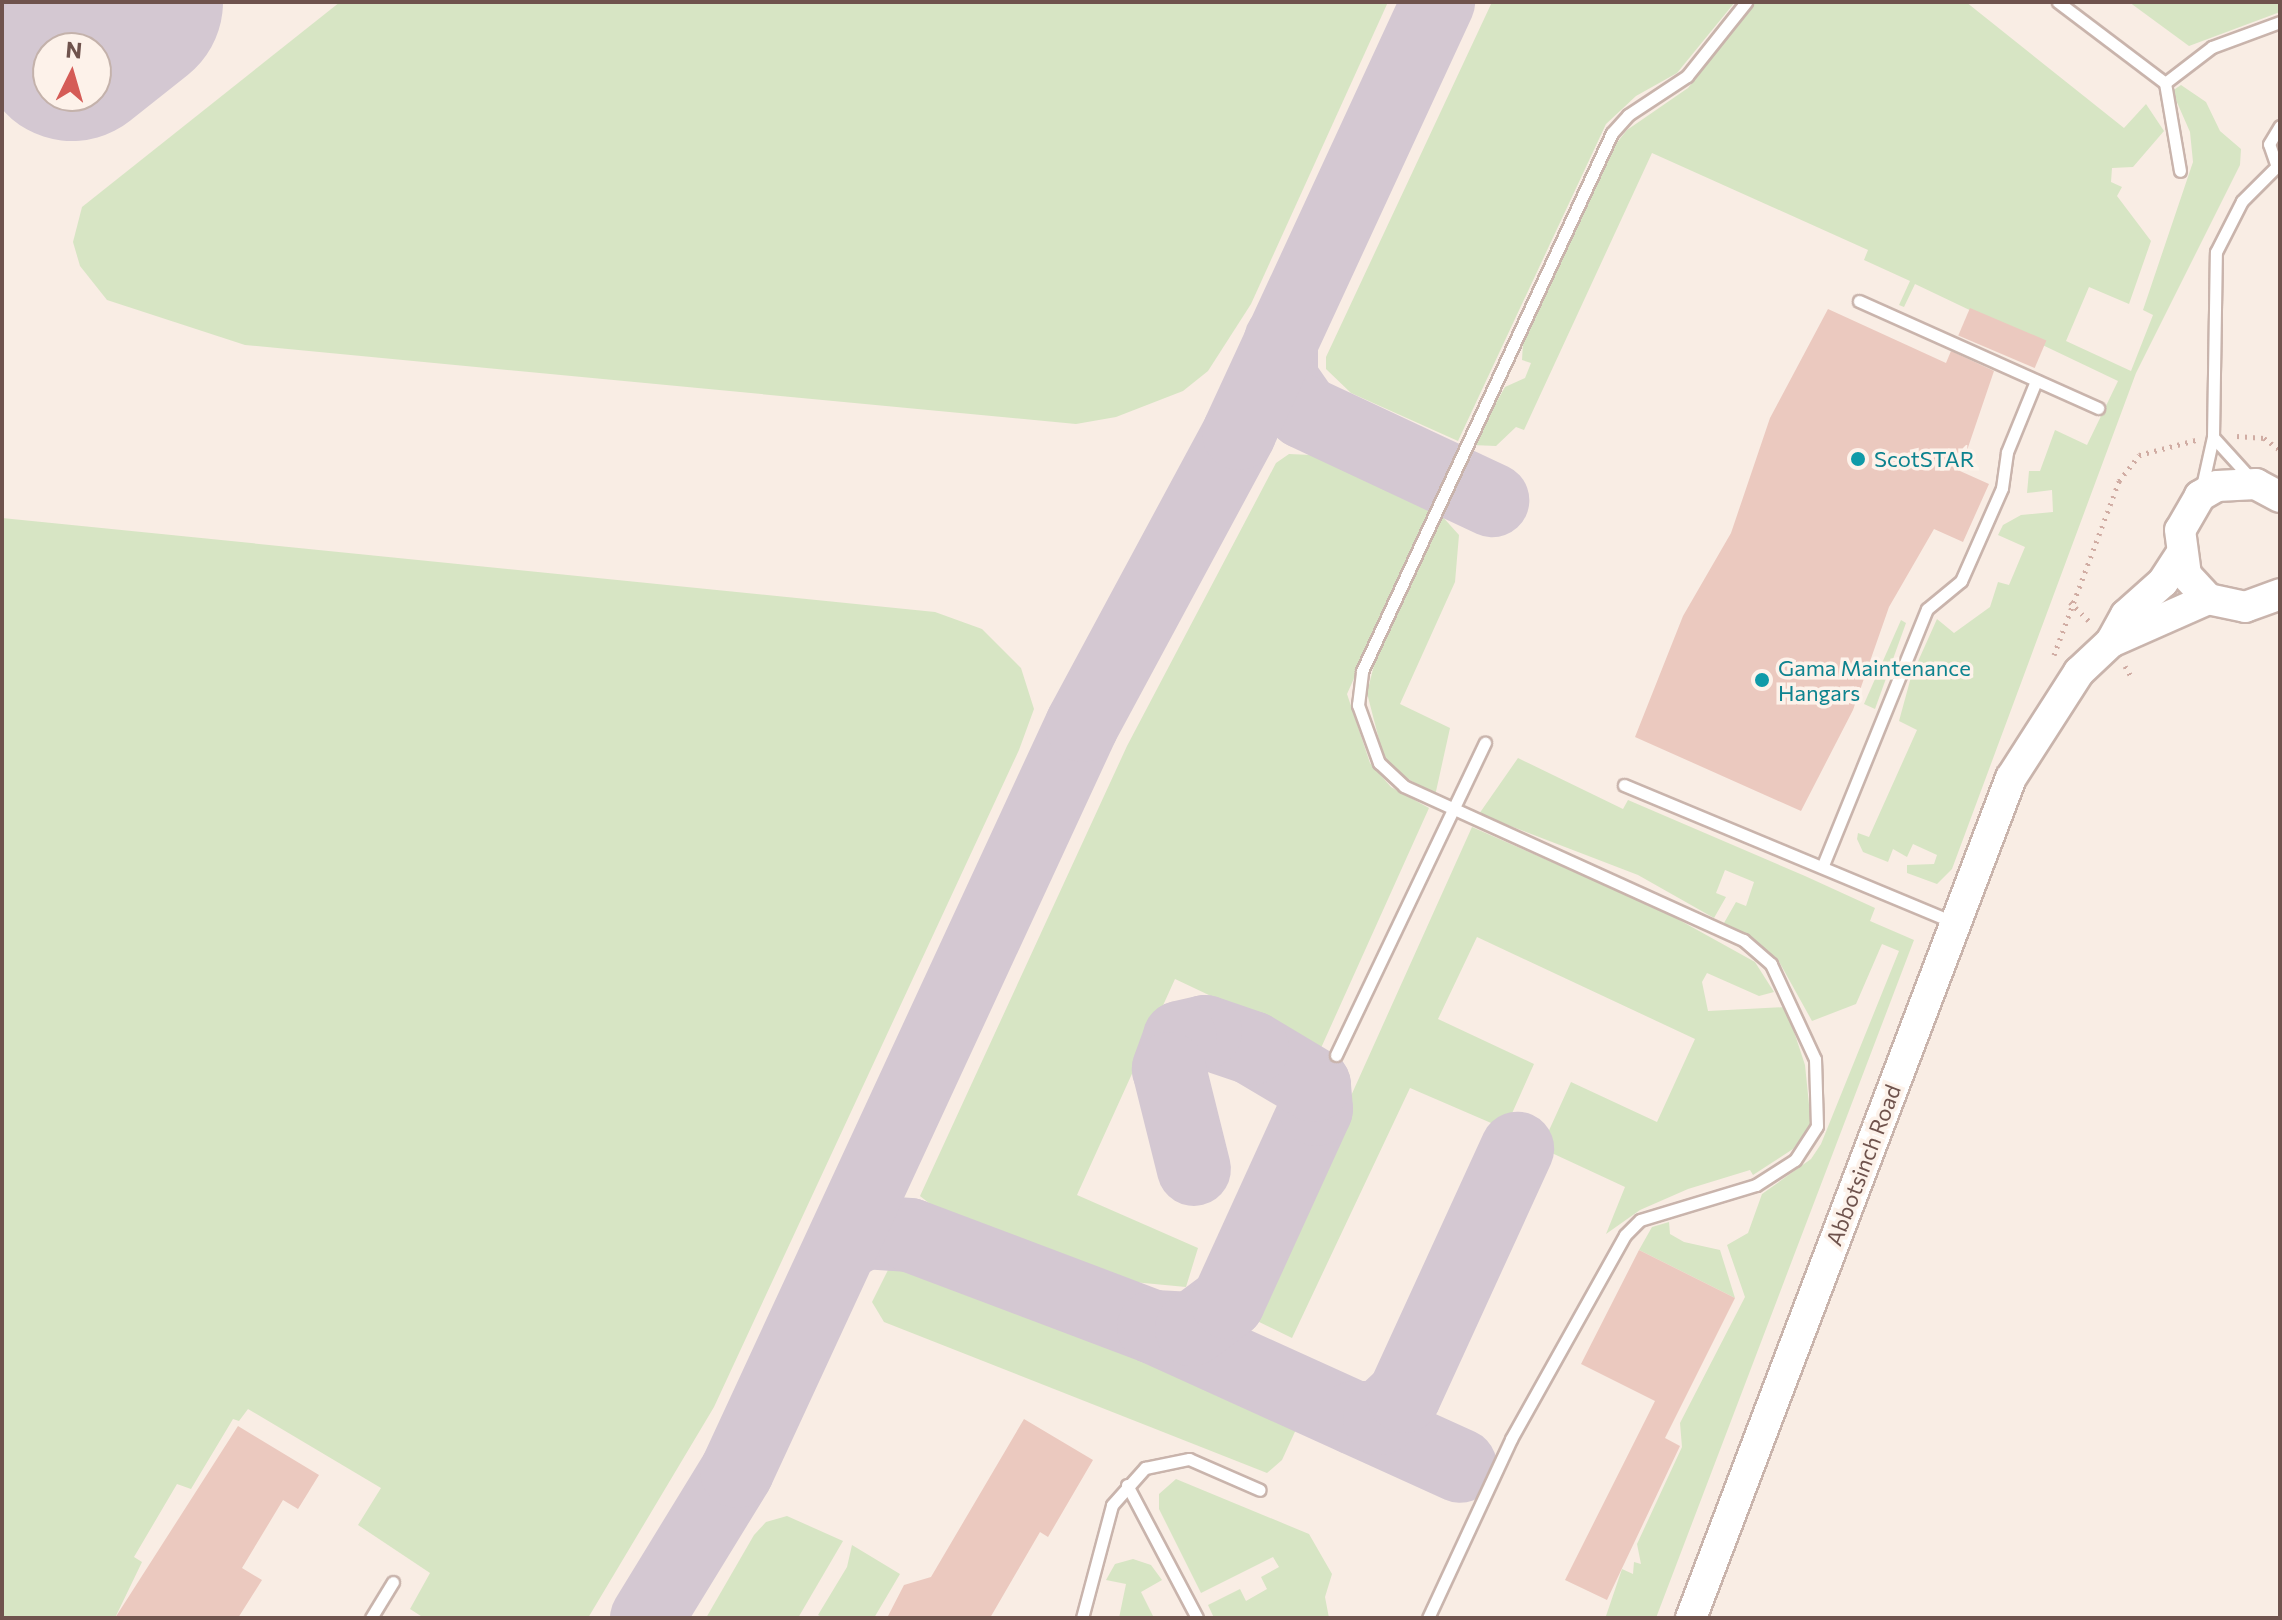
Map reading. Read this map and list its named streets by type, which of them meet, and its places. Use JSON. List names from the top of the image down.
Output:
{
  "streets": {
    "street": ["Abbotsinch Road"]
  },
  "places": ["ScotSTAR", "Gama Maintenance Hangars"],
  "north": "top"
}
